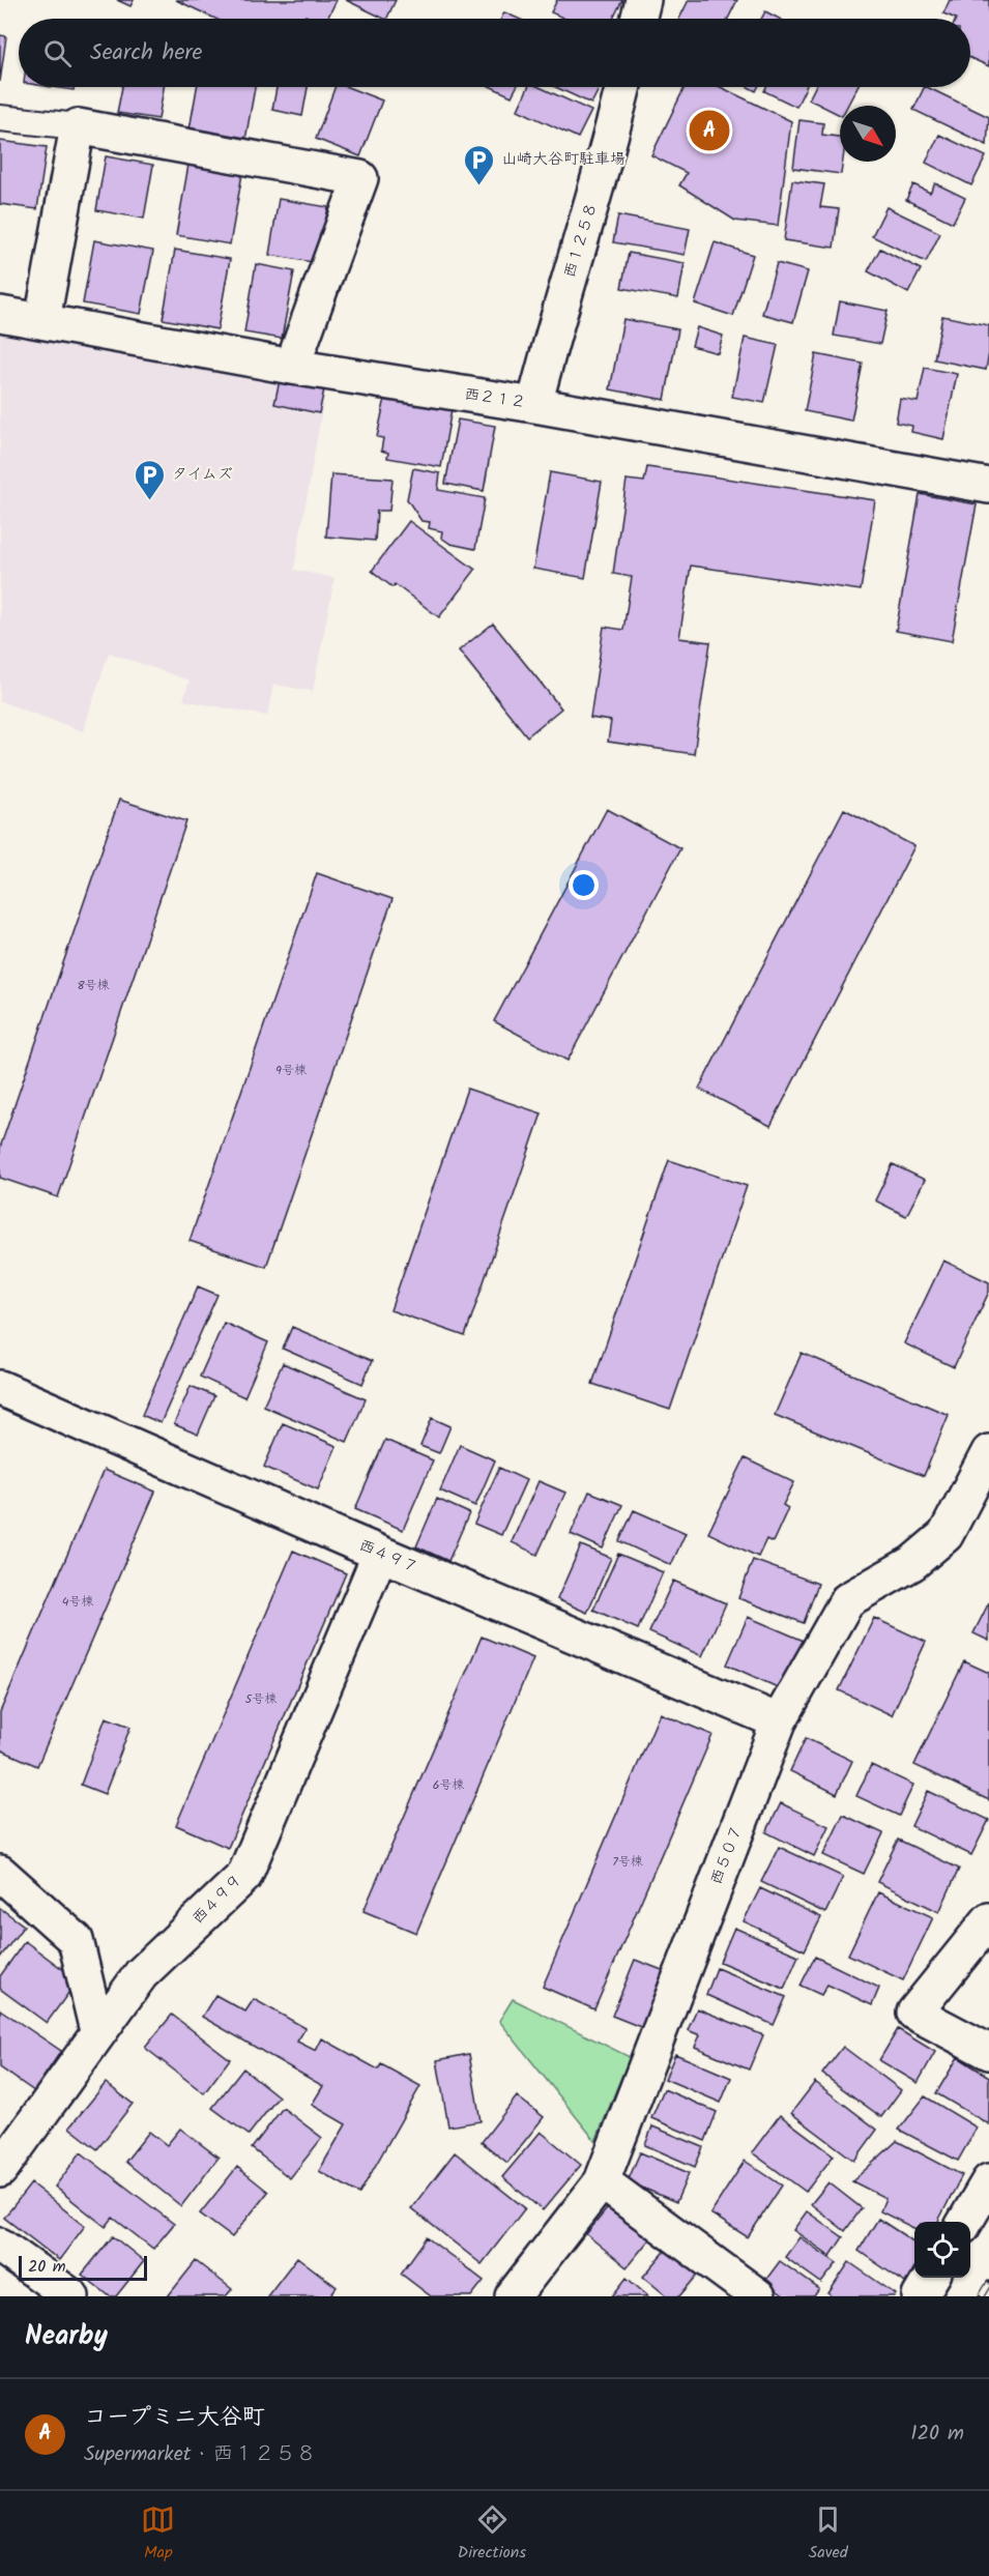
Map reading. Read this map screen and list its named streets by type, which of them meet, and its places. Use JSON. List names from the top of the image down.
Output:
{
  "streets": {
    "street": [
      "西１２５８",
      "西２１２",
      "西４９７",
      "西５０７",
      "西４９９"
    ]
  },
  "crossings": [
    ["西１２５８", "西２１２"],
    ["西４９７", "西５０７"],
    ["西４９７", "西４９９"]
  ],
  "places": {
    "parking": ["山崎大谷町駐車場", "タイムズ"]
  },
  "house_numbers": [
    "8号棟",
    "9号棟",
    "4号棟",
    "5号棟",
    "6号棟",
    "7号棟"
  ],
  "scale_bar": "20 m",
  "north": "bottom right",
  "page": {
    "search": "Search here",
    "pins": "A",
    "scale": "20 m",
    "heading": "Nearby",
    "list": [
      {
        "mark": "A",
        "name": "コープミニ大谷町",
        "note": "Supermarket · 西１２５８",
        "value": "120 m"
      }
    ],
    "nav": ["Map", "Directions", "Saved"]
  }
}
